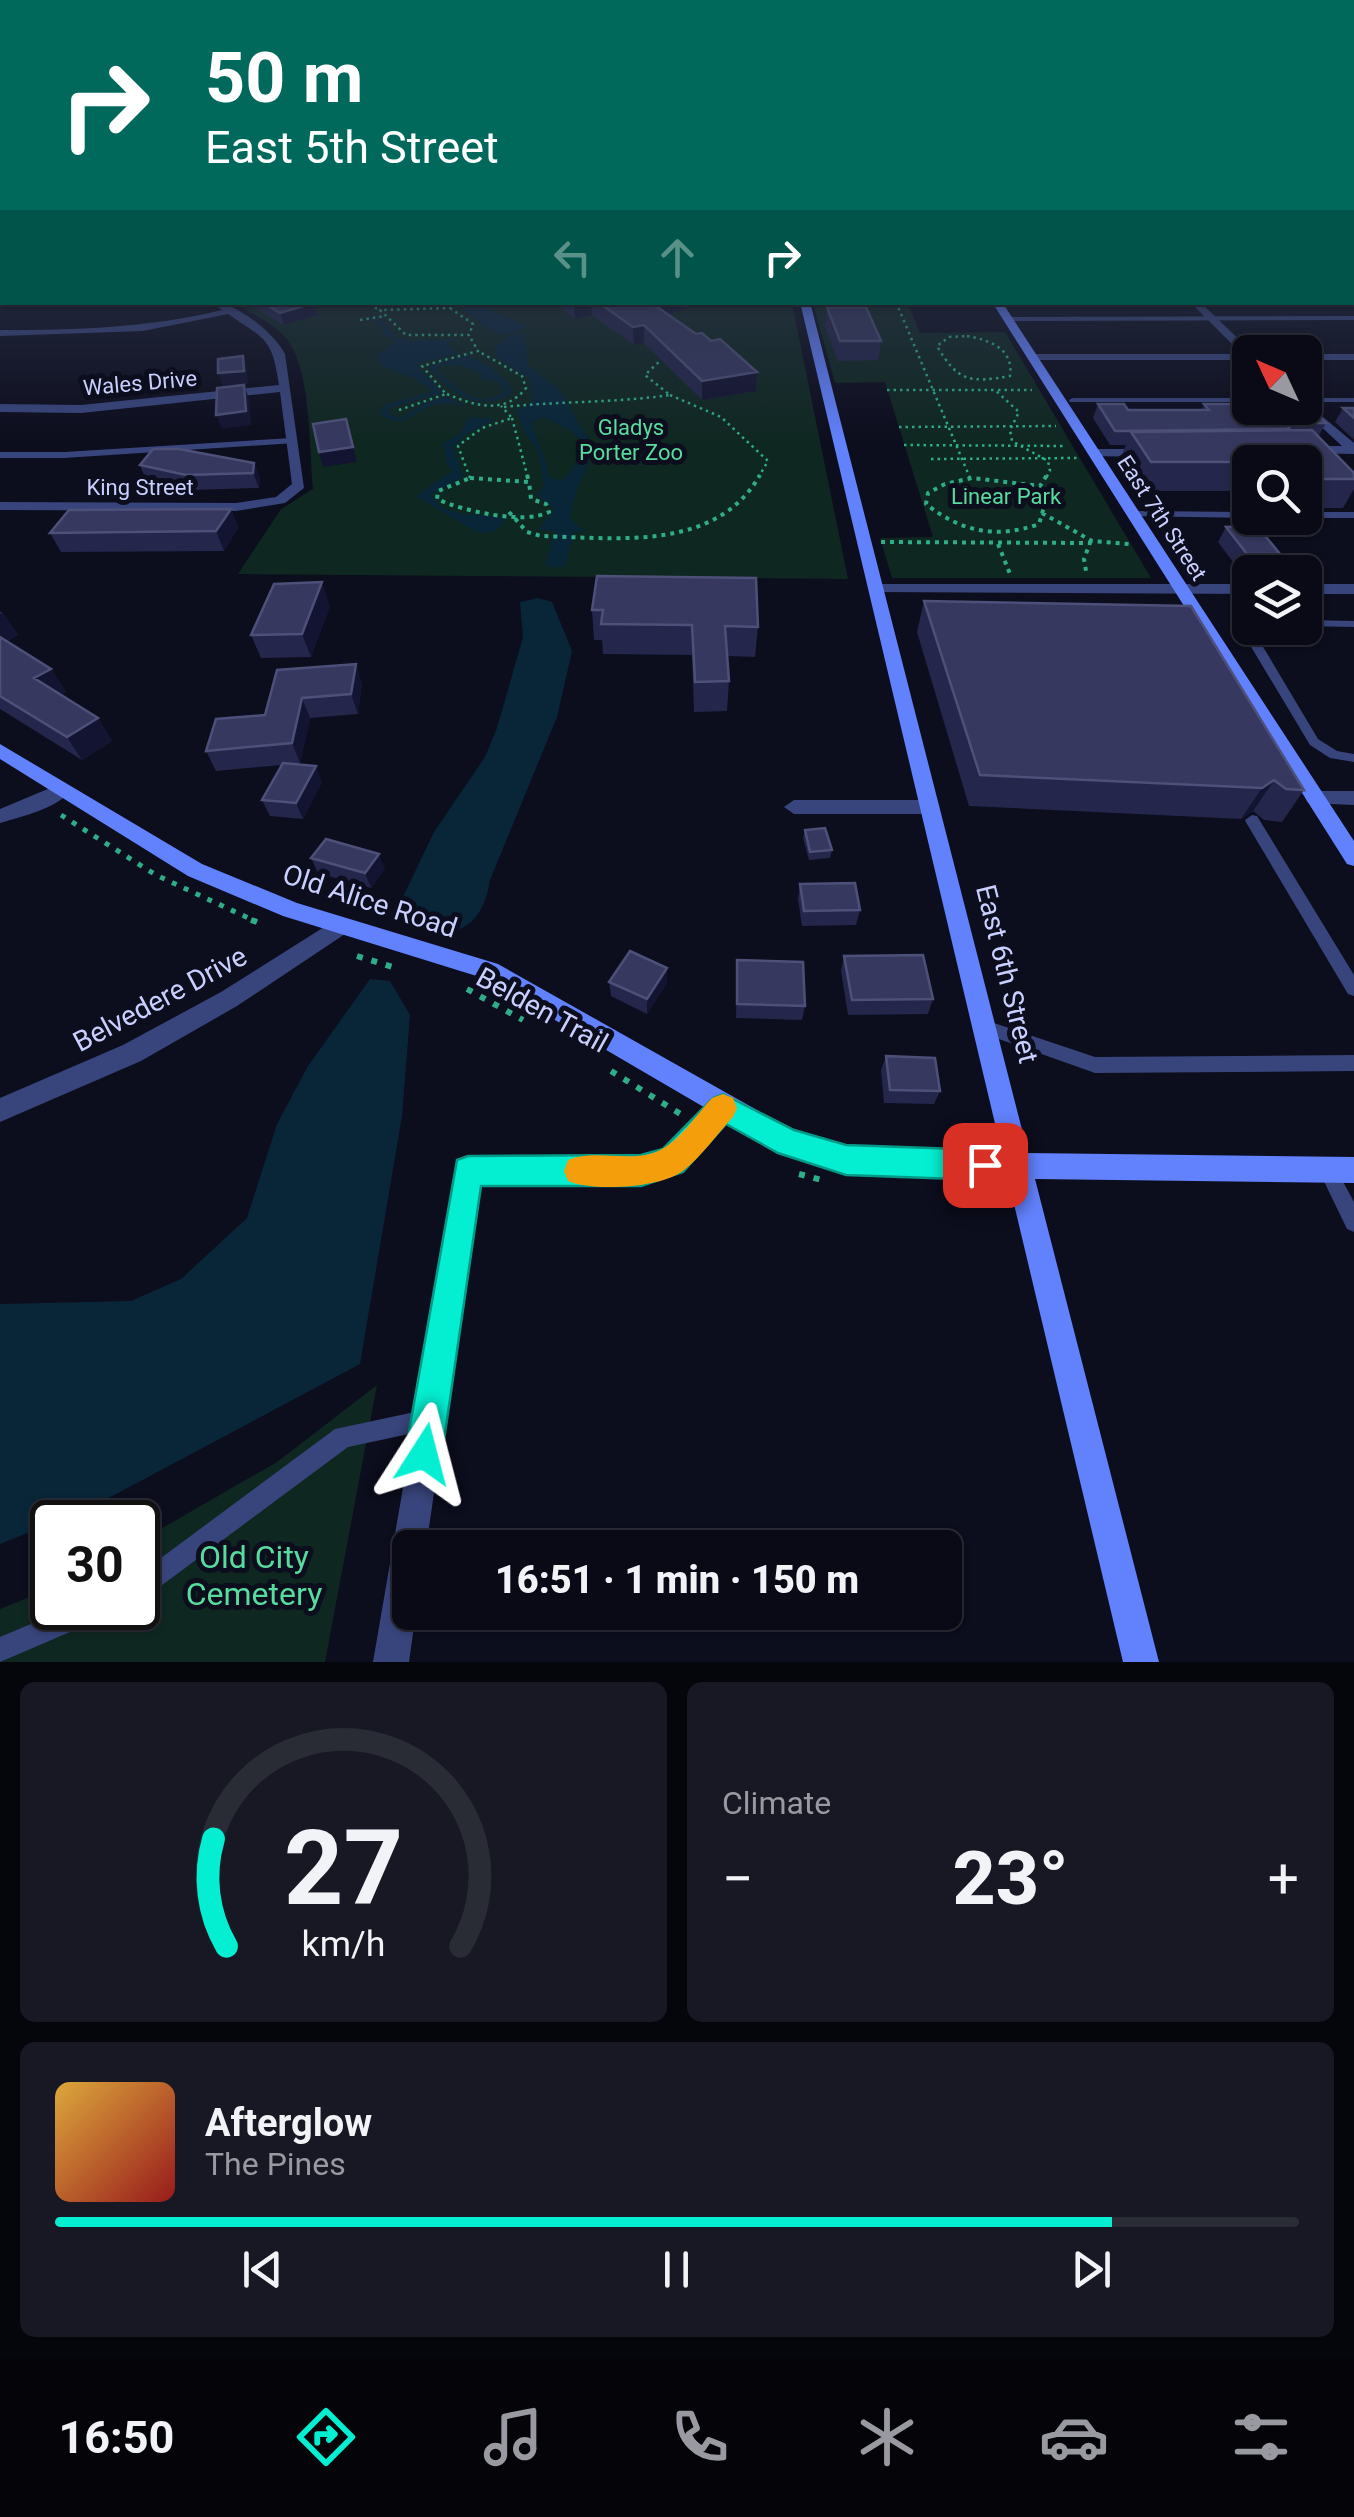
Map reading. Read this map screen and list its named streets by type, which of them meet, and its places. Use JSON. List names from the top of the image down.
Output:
{
  "streets": {
    "main road": ["East 7th Street", "Old Alice Road", "East 6th Street"],
    "street": ["Wales Drive", "King Street", "Belvedere Drive"],
    "path": ["Belden Trail"]
  },
  "crossings": [
    ["Old Alice Road", "East 6th Street"],
    ["Old Alice Road", "Belvedere Drive"],
    ["Old Alice Road", "Belden Trail"]
  ],
  "parks": ["Gladys Porter Zoo", "Linear Park", "Old City Cemetery"],
  "north": "top left",
  "page": {
    "turn": ["50 m", "East 5th Street"],
    "limit": "30",
    "trip": "16:51 · 1 min · 150 m",
    "tile": "Climate",
    "heat": ["−", "23°", "+"],
    "song": ["Afterglow", "The Pines"],
    "tabs": "16:50",
    "gauge": ["27", "km/h"]
  }
}
